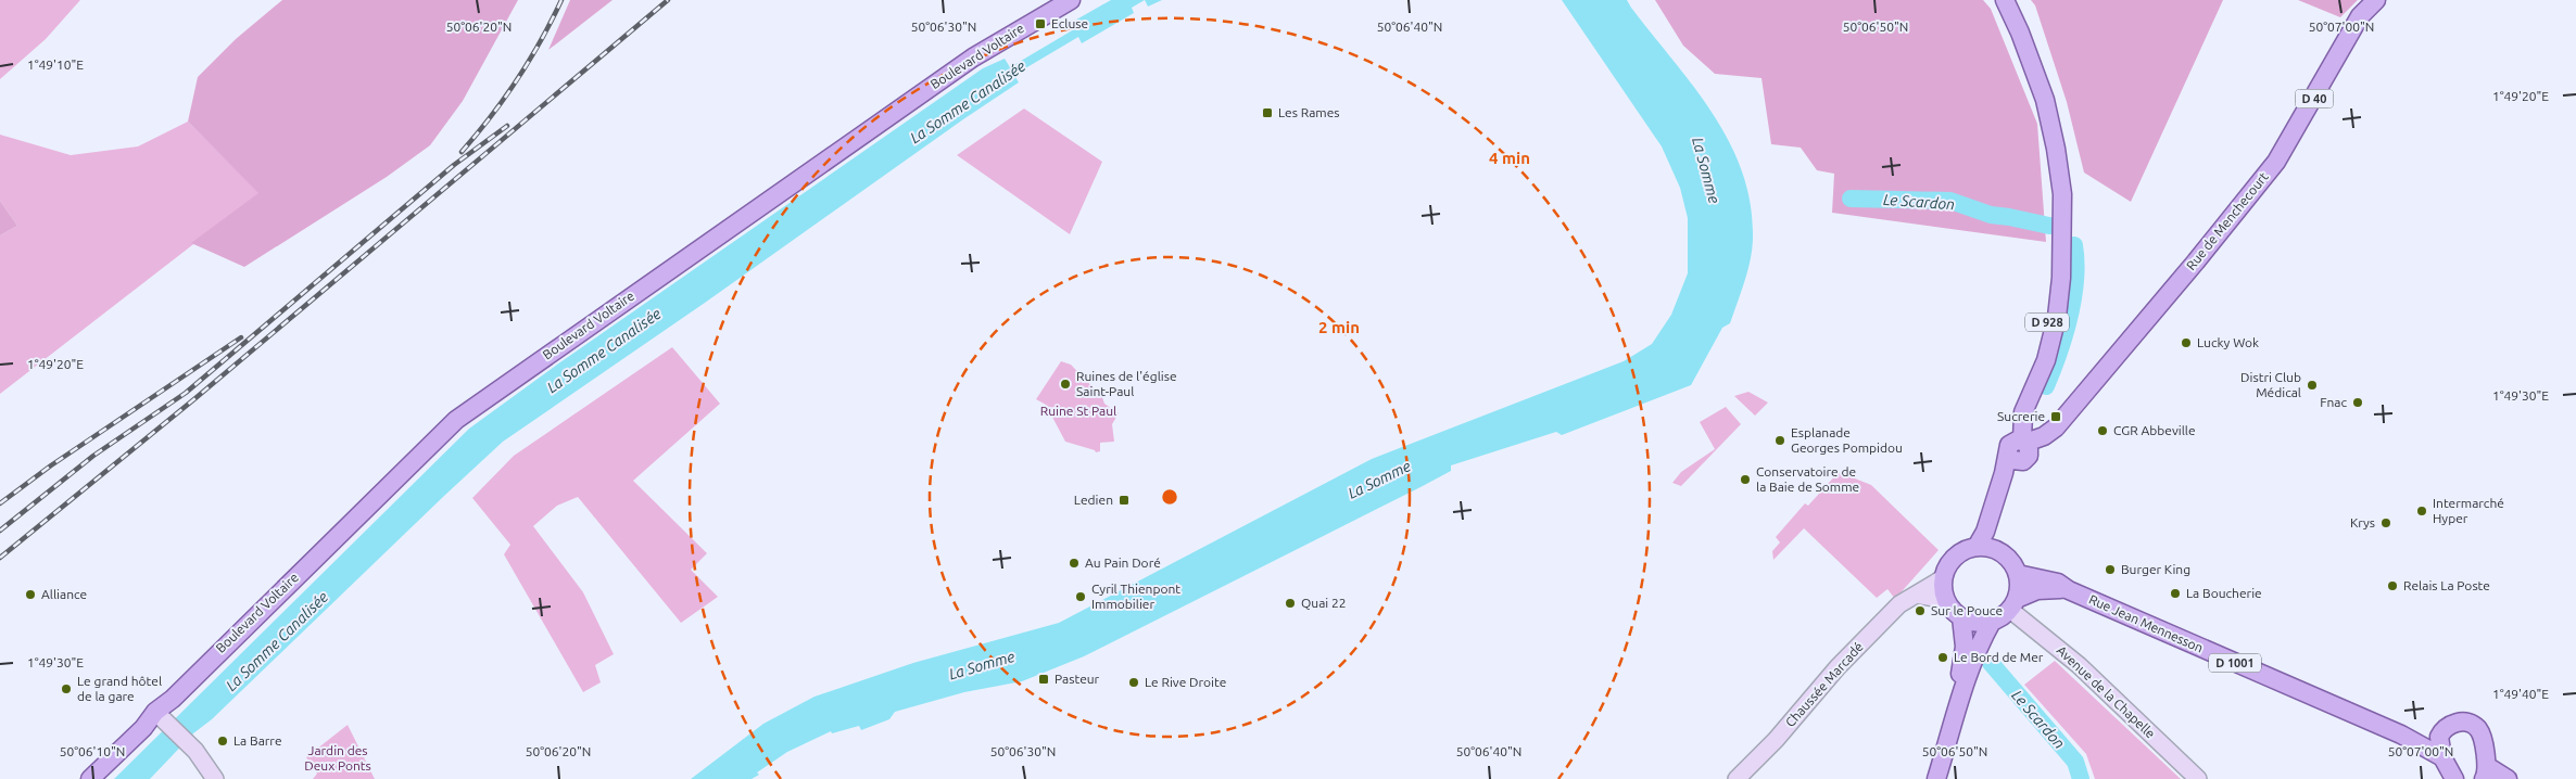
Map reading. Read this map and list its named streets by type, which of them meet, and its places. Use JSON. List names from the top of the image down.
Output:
{
  "streets": {
    "main road": [
      "Boulevard Voltaire",
      "D 40",
      "Rue de Menchecourt",
      "D 928",
      "Rue Jean Mennesson",
      "D 1001"
    ],
    "street": ["Chaussée Marcadé", "Avenue de la Chapelle"]
  },
  "crossings": [
    ["Rue de Menchecourt", "D 928"],
    ["D 928", "Rue Jean Mennesson"],
    ["D 928", "Chaussée Marcadé"],
    ["D 928", "Avenue de la Chapelle"],
    ["Rue Jean Mennesson", "Chaussée Marcadé"],
    ["Rue Jean Mennesson", "Avenue de la Chapelle"],
    ["Chaussée Marcadé", "Avenue de la Chapelle"]
  ],
  "water": ["La Somme Canalisée", "La Somme", "Le Scardon"],
  "parks": ["Ruine St Paul", "Jardin des Deux Ponts"],
  "places": {
    "transit": [
      "Ecluse",
      "Les Rames",
      "Sucrerie",
      "Ledien",
      "Pasteur"
    ],
    "other": [
      "Lucky Wok",
      "Ruines de l'église Saint-Paul",
      "Distri Club Médical",
      "Fnac",
      "CGR Abbeville",
      "Esplanade Georges Pompidou",
      "Conservatoire de la Baie de Somme",
      "Intermarché Hyper",
      "Krys",
      "Au Pain Doré",
      "Burger King",
      "Relais La Poste",
      "La Boucherie",
      "Alliance",
      "Cyril Thienpont Immobilier",
      "Quai 22",
      "Sur le Pouce",
      "Le Bord de Mer",
      "Le Rive Droite",
      "Le grand hôtel de la gare",
      "La Barre"
    ]
  },
  "coordinates": [
    "50°06'20\"N",
    "50°06'30\"N",
    "50°06'40\"N",
    "50°06'50\"N",
    "50°07'00\"N",
    "1°49'10\"E",
    "1°49'20\"E",
    "1°49'30\"E",
    "1°49'40\"E",
    "50°06'10\"N"
  ],
  "rings": ["4 min", "2 min"]
}
